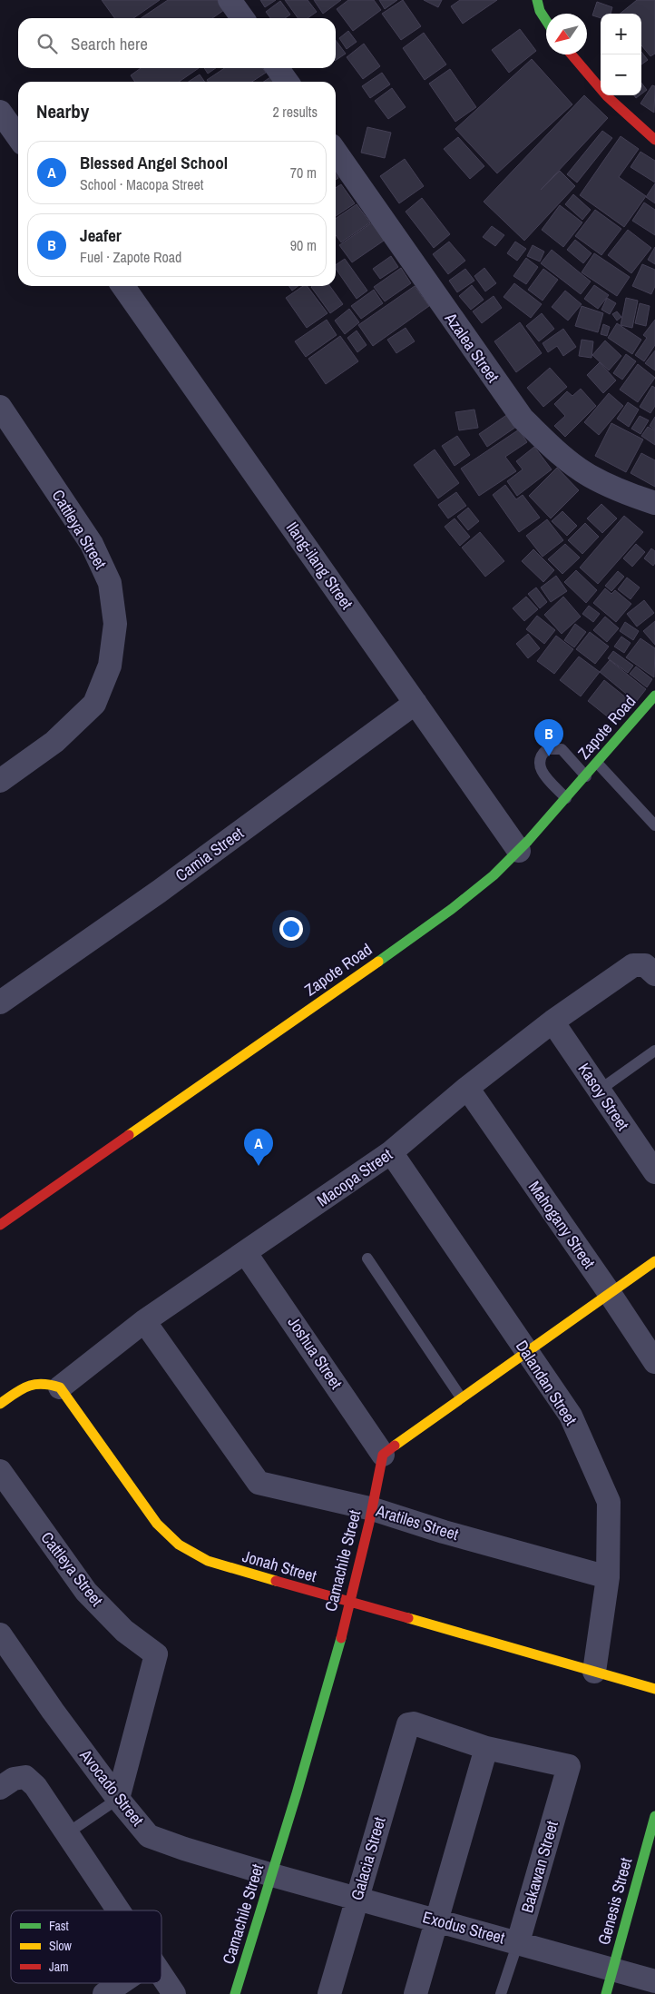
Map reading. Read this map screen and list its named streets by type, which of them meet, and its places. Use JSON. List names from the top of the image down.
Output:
{
  "streets": {
    "street": [
      "Azalea Street",
      "Cattleya Street",
      "Ilang-ilang Street",
      "Zapote Road",
      "Camia Street",
      "Kasoy Street",
      "Macopa Street",
      "Mahogany Street",
      "Joshua Street",
      "Dalandan Street",
      "Aratiles Street",
      "Camachile Street",
      "Jonah Street",
      "Avocado Street",
      "Galacia Street",
      "Bakawan Street",
      "Genesis Street",
      "Exodus Street"
    ]
  },
  "crossings": [
    ["Cattleya Street", "Avocado Street"],
    ["Ilang-ilang Street", "Zapote Road"],
    ["Ilang-ilang Street", "Camia Street"],
    ["Kasoy Street", "Macopa Street"],
    ["Macopa Street", "Mahogany Street"],
    ["Macopa Street", "Joshua Street"],
    ["Macopa Street", "Dalandan Street"],
    ["Macopa Street", "Aratiles Street"],
    ["Macopa Street", "Jonah Street"],
    ["Joshua Street", "Camachile Street"],
    ["Dalandan Street", "Aratiles Street"],
    ["Dalandan Street", "Jonah Street"],
    ["Aratiles Street", "Camachile Street"],
    ["Camachile Street", "Jonah Street"],
    ["Camachile Street", "Avocado Street"],
    ["Camachile Street", "Exodus Street"],
    ["Avocado Street", "Exodus Street"],
    ["Galacia Street", "Bakawan Street"],
    ["Galacia Street", "Exodus Street"],
    ["Bakawan Street", "Exodus Street"],
    ["Genesis Street", "Exodus Street"]
  ],
  "legend": ["Fast", "Slow", "Jam"],
  "north": "bottom left",
  "page": {
    "map_buttons": ["+", "−"],
    "search": "Search here",
    "heading": ["Nearby", "2 results"],
    "list": [
      {
        "mark": "A",
        "name": "Blessed Angel School",
        "note": "School · Macopa Street",
        "value": "70 m"
      },
      {
        "mark": "B",
        "name": "Jeafer",
        "note": "Fuel · Zapote Road",
        "value": "90 m"
      }
    ],
    "pins": ["B", "A"]
  }
}
